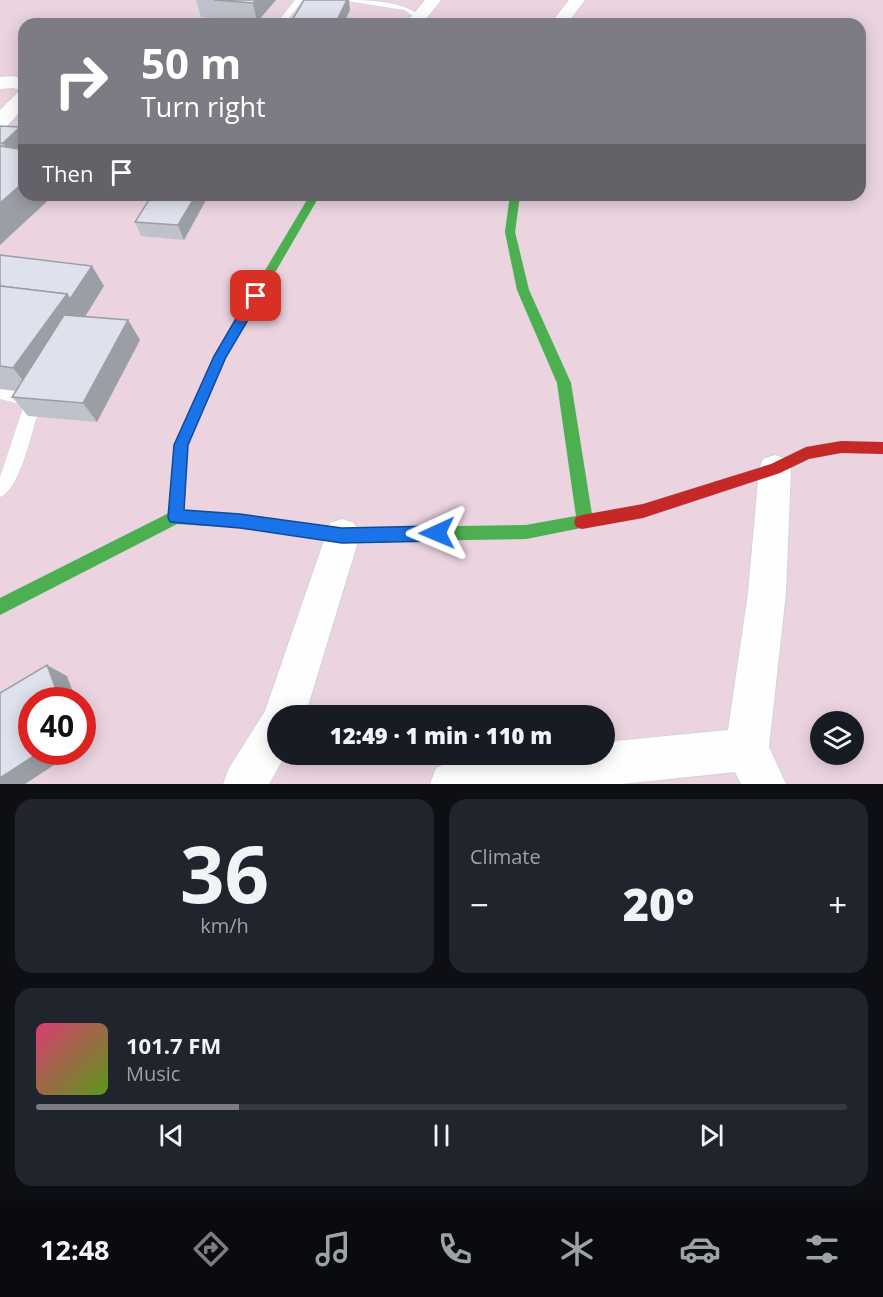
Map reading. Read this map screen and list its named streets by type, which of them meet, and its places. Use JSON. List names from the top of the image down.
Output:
{
  "page": {
    "turn": ["50 m", "Turn right"],
    "then": "Then",
    "limit": "40",
    "trip": "12:49 · 1 min · 110 m",
    "tile": [
      ["36", "km/h"],
      "Climate"
    ],
    "heat": ["−", "20°", "+"],
    "song": ["101.7 FM", "Music"],
    "tabs": "12:48"
  }
}
